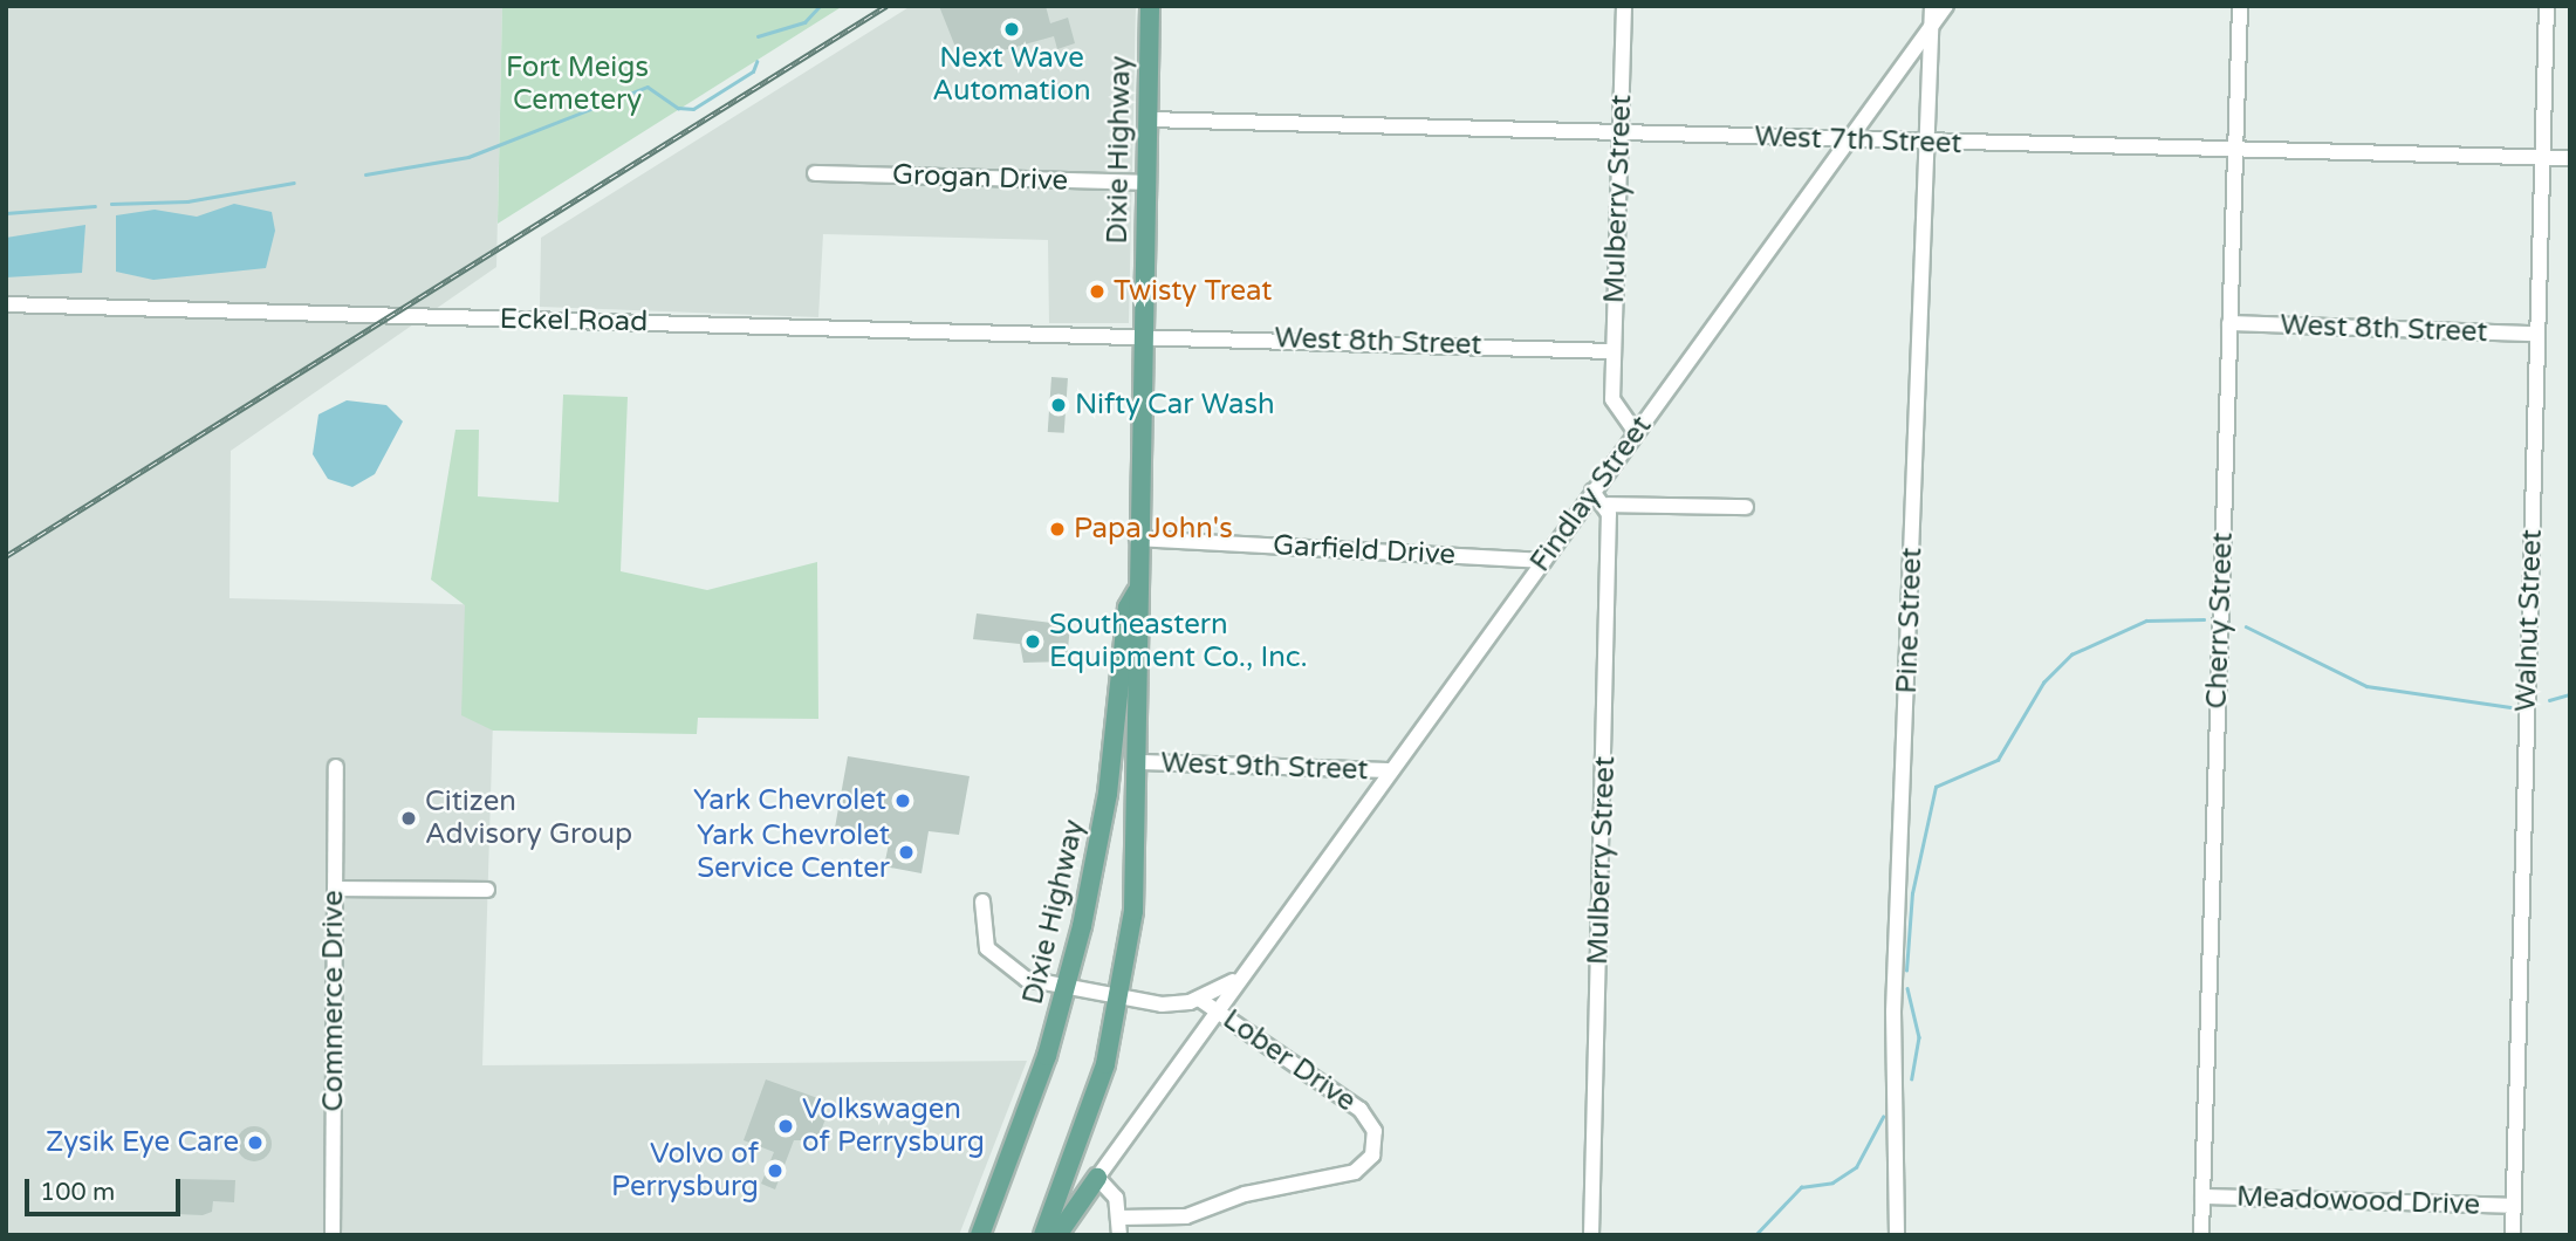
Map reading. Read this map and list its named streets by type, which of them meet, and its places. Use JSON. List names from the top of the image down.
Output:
{
  "streets": {
    "main road": ["Dixie Highway"],
    "street": [
      "West 7th Street",
      "Grogan Drive",
      "Mulberry Street",
      "Eckel Road",
      "West 8th Street",
      "Findlay Street",
      "Garfield Drive",
      "Pine Street",
      "Cherry Street",
      "Walnut Street",
      "West 9th Street",
      "Commerce Drive",
      "Lober Drive",
      "Meadowood Drive"
    ]
  },
  "crossings": [
    ["West 7th Street", "Dixie Highway"],
    ["West 7th Street", "Mulberry Street"],
    ["West 7th Street", "Findlay Street"],
    ["West 7th Street", "Pine Street"],
    ["West 7th Street", "Cherry Street"],
    ["West 7th Street", "Walnut Street"],
    ["Dixie Highway", "Grogan Drive"],
    ["Dixie Highway", "Eckel Road"],
    ["Dixie Highway", "West 8th Street"],
    ["Dixie Highway", "Findlay Street"],
    ["Dixie Highway", "Garfield Drive"],
    ["Dixie Highway", "West 9th Street"],
    ["Mulberry Street", "West 8th Street"],
    ["Mulberry Street", "Findlay Street"],
    ["Eckel Road", "West 8th Street"],
    ["West 8th Street", "Cherry Street"],
    ["West 8th Street", "Walnut Street"],
    ["Findlay Street", "Garfield Drive"],
    ["Findlay Street", "Pine Street"],
    ["Findlay Street", "West 9th Street"],
    ["Findlay Street", "Lober Drive"],
    ["Cherry Street", "Meadowood Drive"],
    ["Walnut Street", "Meadowood Drive"]
  ],
  "parks": ["Fort Meigs Cemetery"],
  "places": [
    "Next Wave Automation",
    "Twisty Treat",
    "Nifty Car Wash",
    "Papa John's",
    "Southeastern Equipment Co., Inc.",
    "Yark Chevrolet",
    "Citizen Advisory Group",
    "Yark Chevrolet Service Center",
    "Volkswagen of Perrysburg",
    "Zysik Eye Care",
    "Volvo of Perrysburg"
  ],
  "scale_bar": "100 m"
}
